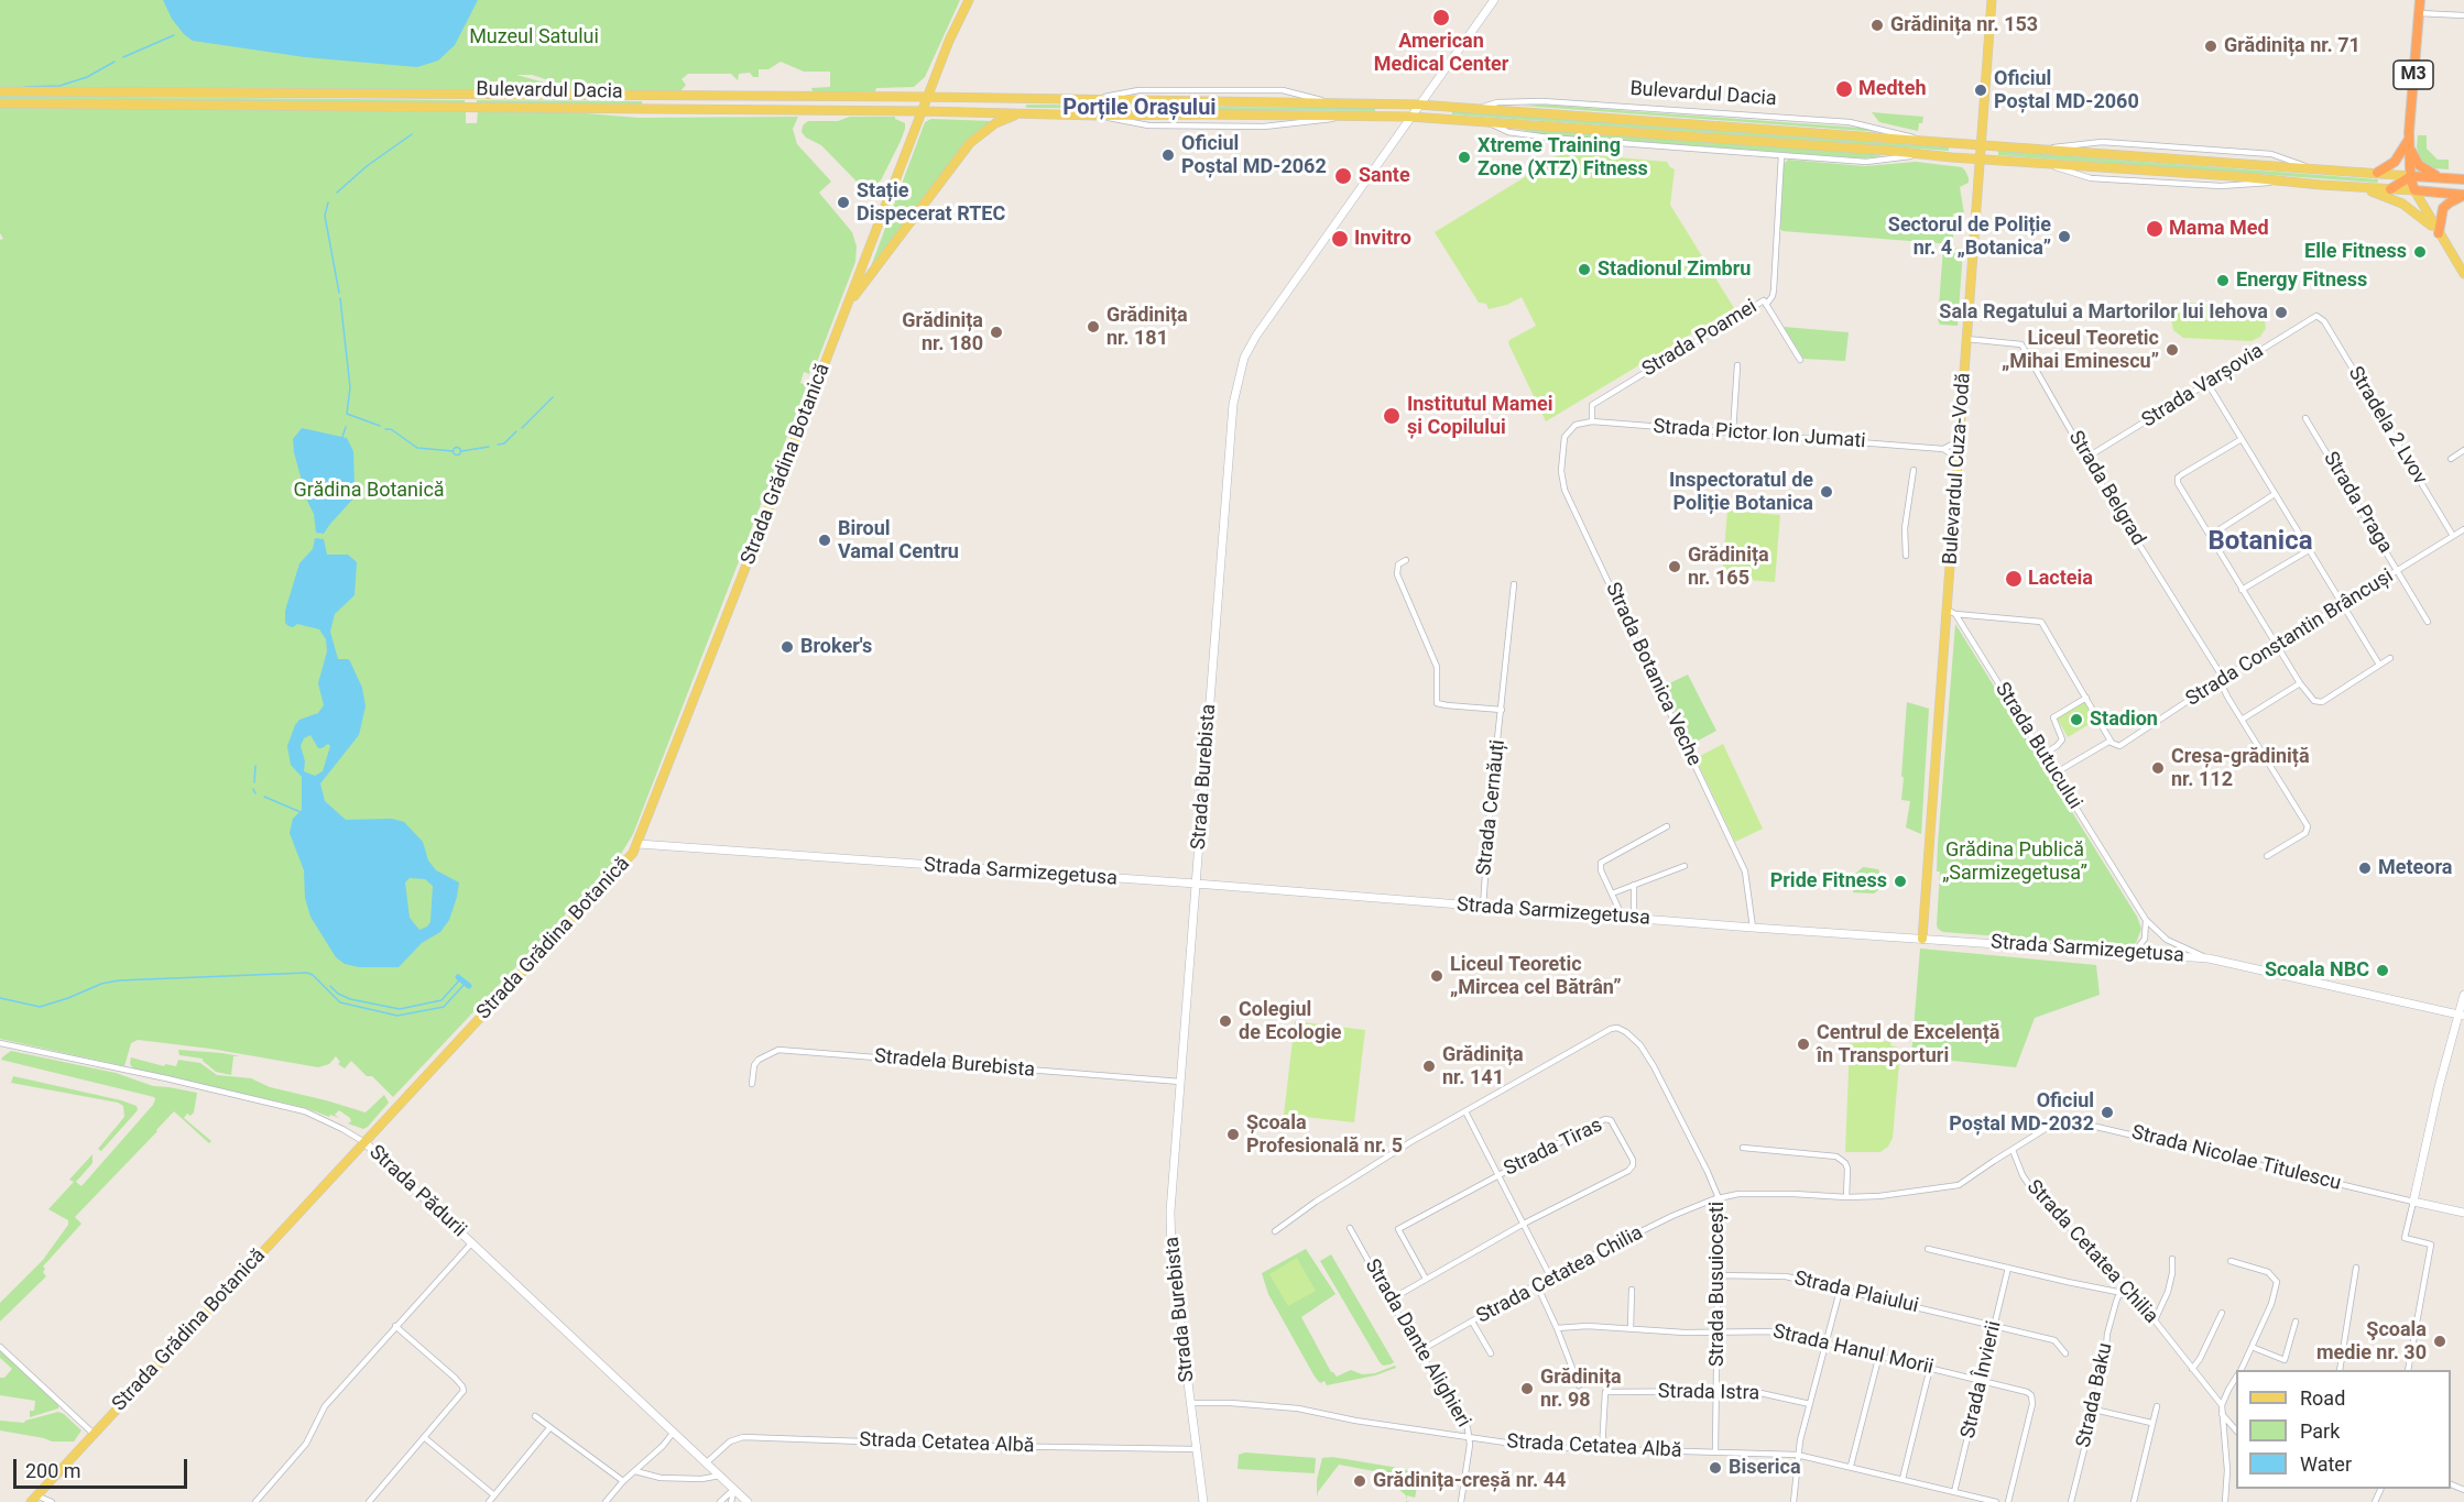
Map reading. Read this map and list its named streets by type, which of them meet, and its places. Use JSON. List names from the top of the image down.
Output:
{
  "streets": {
    "highway": ["M3", "Bulevardul Dacia"],
    "main road": [
      "Strada Grădina Botanică",
      "Bulevardul Cuza-Vodă",
      "Strada Burebista",
      "Strada Sarmizegetusa",
      "Strada Nicolae Titulescu",
      "Strada Pădurii"
    ],
    "street": [
      "Strada Poamei",
      "Strada Varșovia",
      "Stradela 2 Lvov",
      "Strada Pictor Ion Jumati",
      "Strada Belgrad",
      "Strada Praga",
      "Strada Constantin Brâncuși",
      "Strada Botanica Veche",
      "Strada Butucului",
      "Strada Cernăuți",
      "Stradela Burebista",
      "Strada Tiras",
      "Strada Cetatea Chilia",
      "Strada Busuiocești",
      "Strada Plaiului",
      "Strada Dante Alighieri",
      "Strada Hanul Morii",
      "Strada Învierii",
      "Strada Istra",
      "Strada Baku",
      "Strada Cetatea Albă"
    ]
  },
  "crossings": [
    ["M3", "Bulevardul Dacia"],
    ["Bulevardul Dacia", "Strada Grădina Botanică"],
    ["Bulevardul Dacia", "Bulevardul Cuza-Vodă"],
    ["Bulevardul Dacia", "Strada Burebista"],
    ["Strada Poamei", "Strada Pictor Ion Jumati"],
    ["Strada Varșovia", "Stradela 2 Lvov"],
    ["Strada Varșovia", "Strada Belgrad"],
    ["Stradela 2 Lvov", "Strada Constantin Brâncuși"],
    ["Strada Pictor Ion Jumati", "Bulevardul Cuza-Vodă"],
    ["Strada Pictor Ion Jumati", "Strada Botanica Veche"],
    ["Strada Grădina Botanică", "Strada Sarmizegetusa"],
    ["Strada Grădina Botanică", "Strada Pădurii"],
    ["Bulevardul Cuza-Vodă", "Strada Belgrad"],
    ["Bulevardul Cuza-Vodă", "Strada Sarmizegetusa"],
    ["Strada Belgrad", "Strada Constantin Brâncuși"],
    ["Strada Praga", "Strada Constantin Brâncuși"],
    ["Strada Botanica Veche", "Strada Sarmizegetusa"],
    ["Strada Butucului", "Strada Sarmizegetusa"],
    ["Strada Burebista", "Strada Sarmizegetusa"],
    ["Strada Burebista", "Stradela Burebista"],
    ["Strada Burebista", "Strada Cetatea Albă"],
    ["Strada Cernăuți", "Strada Sarmizegetusa"],
    ["Strada Tiras", "Strada Dante Alighieri"],
    ["Strada Nicolae Titulescu", "Strada Cetatea Chilia"],
    ["Strada Pădurii", "Strada Cetatea Albă"],
    ["Strada Cetatea Chilia", "Strada Busuiocești"],
    ["Strada Cetatea Chilia", "Strada Dante Alighieri"],
    ["Strada Busuiocești", "Strada Plaiului"],
    ["Strada Busuiocești", "Strada Hanul Morii"],
    ["Strada Busuiocești", "Strada Istra"],
    ["Strada Busuiocești", "Strada Cetatea Albă"],
    ["Strada Plaiului", "Strada Învierii"],
    ["Strada Dante Alighieri", "Strada Cetatea Albă"],
    ["Strada Hanul Morii", "Strada Învierii"],
    ["Strada Învierii", "Strada Cetatea Albă"],
    ["Strada Istra", "Strada Cetatea Albă"]
  ],
  "districts": ["Porțile Orașului", "Botanica"],
  "parks": ["Muzeul Satului", "Grădina Botanică", "Grădina Publică „Sarmizegetusa”"],
  "places": [
    "American Medical Center",
    "Grădinița nr. 153",
    "Grădinița nr. 71",
    "Medteh",
    "Oficiul Poștal MD-2060",
    "Oficiul Poștal MD-2062",
    "Xtreme Training Zone (XTZ) Fitness",
    "Sante",
    "Stație Dispecerat RTEC",
    "Mama Med",
    "Sectorul de Poliție nr. 4 „Botanica”",
    "Invitro",
    "Elle Fitness",
    "Stadionul Zimbru",
    "Energy Fitness",
    "Sala Regatului a Martorilor lui Iehova",
    "Grădinița nr. 181",
    "Grădinița nr. 180",
    "Liceul Teoretic „Mihai Eminescu”",
    "Institutul Mamei și Copilului",
    "Inspectoratul de Poliție Botanica",
    "Biroul Vamal Centru",
    "Grădinița nr. 165",
    "Lacteia",
    "Broker's",
    "Stadion",
    "Creșa-grădiniță nr. 112",
    "Meteora",
    "Pride Fitness",
    "Scoala NBC",
    "Liceul Teoretic „Mircea cel Bătrân”",
    "Colegiul de Ecologie",
    "Centrul de Excelență în Transporturi",
    "Grădinița nr. 141",
    "Oficiul Poștal MD-2032",
    "Școala Profesională nr. 5",
    "Şcoala medie nr. 30",
    "Grădinița nr. 98",
    "Biserica",
    "Grădinița-creșă nr. 44"
  ],
  "legend": ["Road", "Park", "Water"],
  "scale_bar": "200 m"
}
